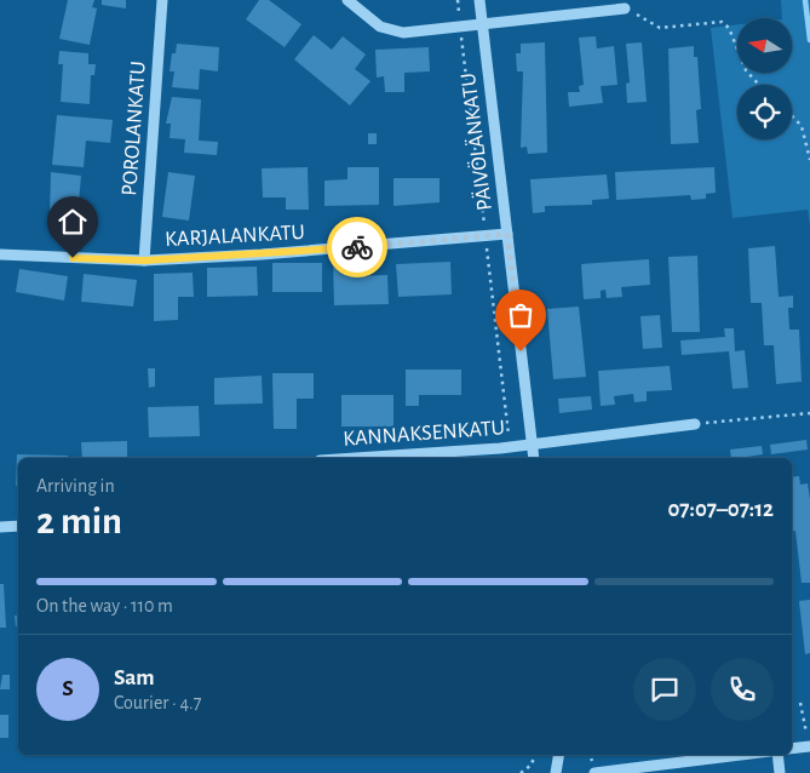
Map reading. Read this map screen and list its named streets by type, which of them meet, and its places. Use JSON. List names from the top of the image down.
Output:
{
  "streets": {
    "street": [
      "POROLANKATU",
      "PÄIVÖLÄNKATU",
      "KARJALANKATU",
      "KANNAKSENKATU"
    ]
  },
  "crossings": [
    ["POROLANKATU", "KARJALANKATU"],
    ["PÄIVÖLÄNKATU", "KARJALANKATU"],
    ["PÄIVÖLÄNKATU", "KANNAKSENKATU"]
  ],
  "north": "left",
  "page": {
    "heading": ["2 min", "Arriving in", "07:07–07:12"],
    "panel": ["Sam", "Courier · 4.7"],
    "bar": "On the way · 110 m",
    "round": "S"
  }
}
